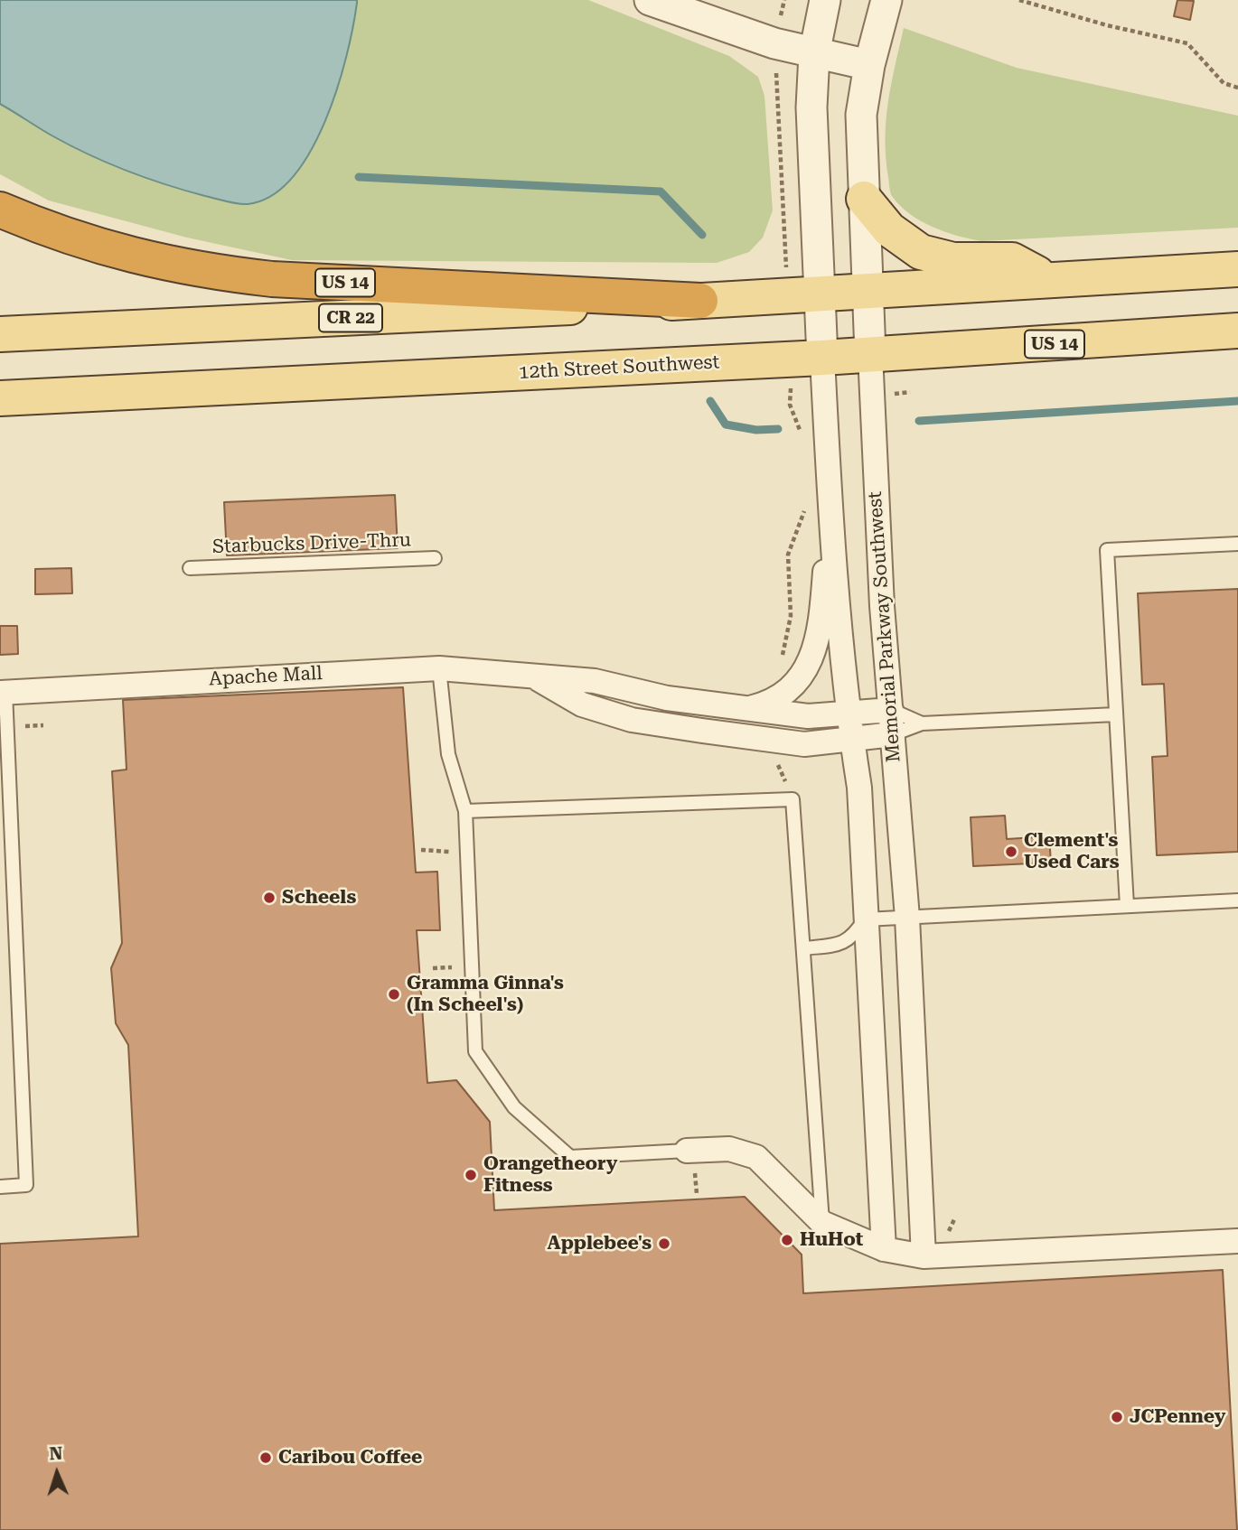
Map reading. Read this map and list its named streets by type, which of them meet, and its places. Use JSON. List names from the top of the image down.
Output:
{
  "streets": {
    "highway": ["US 14"],
    "main road": ["CR 22", "12th Street Southwest"],
    "street": ["Memorial Parkway Southwest", "Apache Mall"],
    "lane": ["Starbucks Drive-Thru"]
  },
  "crossings": [
    ["US 14", "CR 22"],
    ["US 14", "Memorial Parkway Southwest"],
    ["12th Street Southwest", "Memorial Parkway Southwest"],
    ["Memorial Parkway Southwest", "Apache Mall"]
  ],
  "places": [
    "Clement's Used Cars",
    "Scheels",
    "Gramma Ginna's (In Scheel's)",
    "Orangetheory Fitness",
    "HuHot",
    "Applebee's",
    "JCPenney",
    "Caribou Coffee"
  ],
  "north": "top"
}
